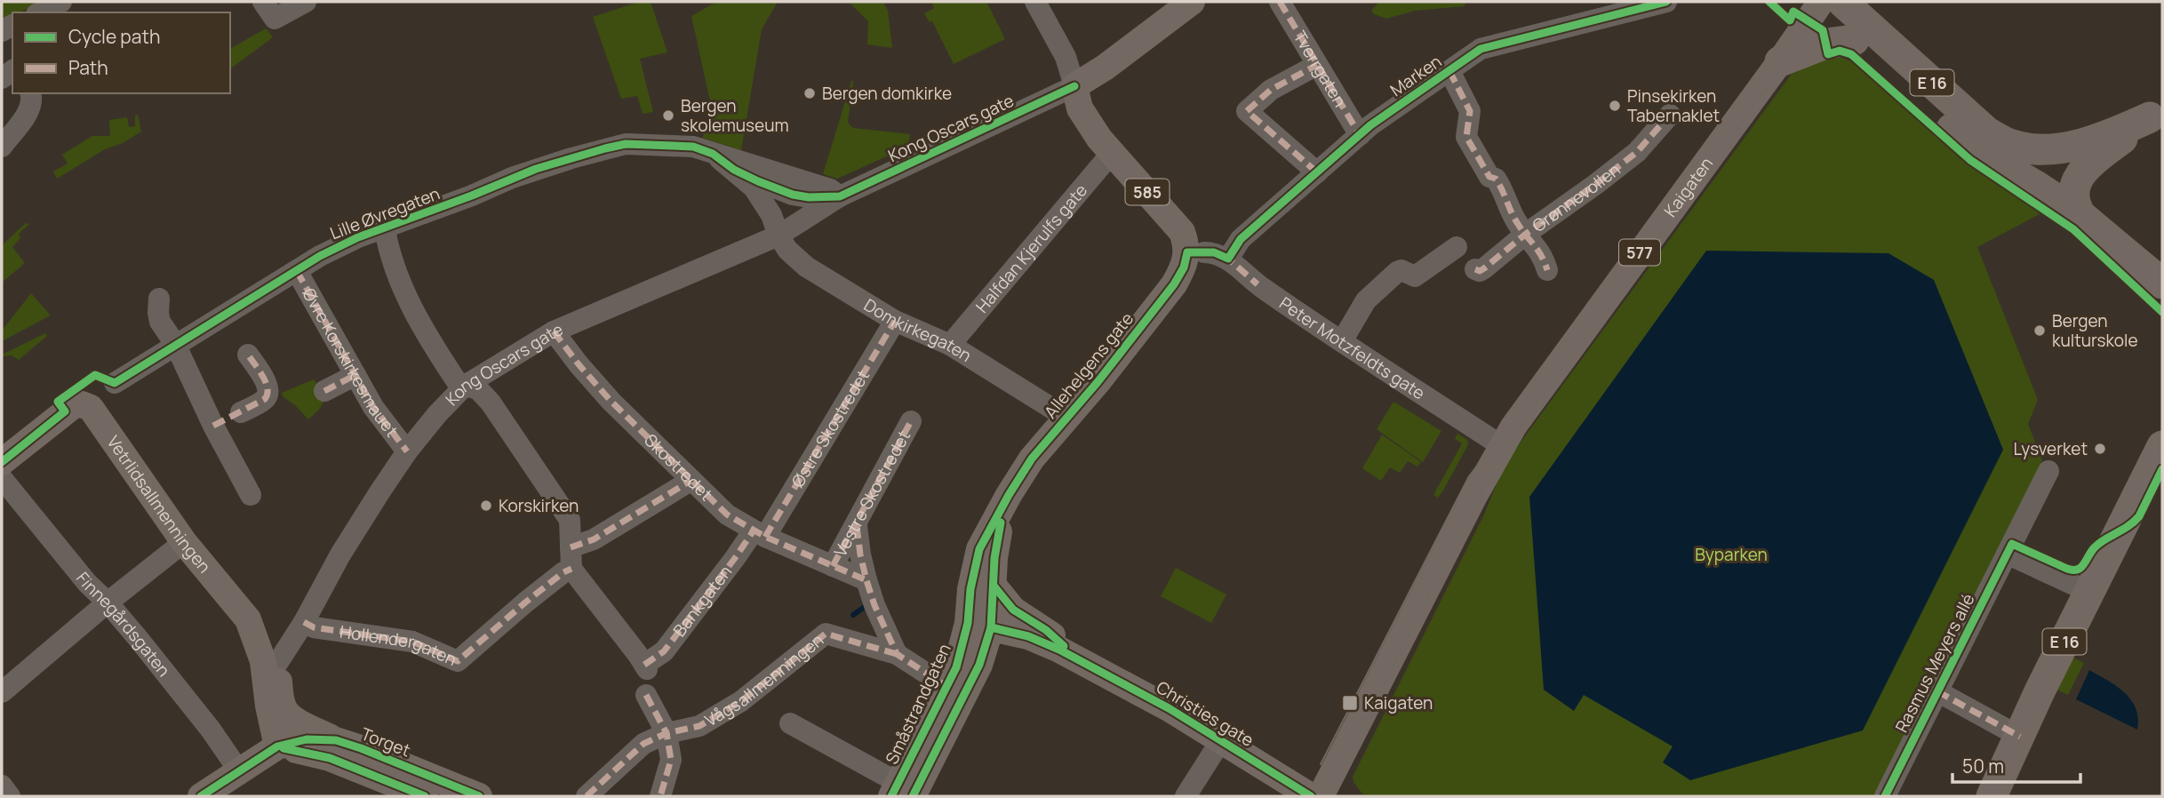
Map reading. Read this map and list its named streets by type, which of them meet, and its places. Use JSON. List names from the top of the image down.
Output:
{
  "streets": {
    "highway": ["E 16"],
    "main road": [
      "Kong Oscars gate",
      "Kaigaten",
      "585",
      "577",
      "Allehelgens gate",
      "Vetrlidsallmenningen",
      "Småstrandgaten",
      "Christies gate",
      "Torget"
    ],
    "street": [
      "Tverrgaten",
      "Marken",
      "Grønnevollen",
      "Lille Øvregaten",
      "Halfdan Kjerulfs gate",
      "Domkirkegaten",
      "Peter Motzfeldts gate",
      "Øvre Korskirkesmauet",
      "Østre Skostredet",
      "Skostredet",
      "Vestre Skostredet",
      "Bankgaten",
      "Finnegårdsgaten",
      "Hollendergaten",
      "Rasmus Meyers allé",
      "Vågsallmenningen"
    ]
  },
  "crossings": [
    ["Tverrgaten", "Marken"],
    ["Marken", "Peter Motzfeldts gate"],
    ["E 16", "Kaigaten"],
    ["Kong Oscars gate", "585"],
    ["Kong Oscars gate", "Lille Øvregaten"],
    ["Kong Oscars gate", "Domkirkegaten"],
    ["Kong Oscars gate", "Øvre Korskirkesmauet"],
    ["Kong Oscars gate", "Skostredet"],
    ["Kong Oscars gate", "Hollendergaten"],
    ["Kaigaten", "Peter Motzfeldts gate"],
    ["585", "Halfdan Kjerulfs gate"],
    ["585", "Allehelgens gate"],
    ["Lille Øvregaten", "Øvre Korskirkesmauet"],
    ["Halfdan Kjerulfs gate", "Domkirkegaten"],
    ["Halfdan Kjerulfs gate", "Allehelgens gate"],
    ["Domkirkegaten", "Allehelgens gate"],
    ["Domkirkegaten", "Østre Skostredet"],
    ["Allehelgens gate", "Småstrandgaten"],
    ["Allehelgens gate", "Christies gate"],
    ["Østre Skostredet", "Skostredet"],
    ["Østre Skostredet", "Bankgaten"],
    ["Skostredet", "Vestre Skostredet"],
    ["Skostredet", "Bankgaten"],
    ["Bankgaten", "Hollendergaten"],
    ["Finnegårdsgaten", "Torget"],
    ["Vågsallmenningen", "Småstrandgaten"],
    ["Småstrandgaten", "Christies gate"]
  ],
  "parks": ["Byparken"],
  "places": {
    "other": [
      "Bergen domkirke",
      "Pinsekirken Tabernaklet",
      "Bergen skolemuseum",
      "Bergen kulturskole",
      "Lysverket",
      "Korskirken"
    ],
    "transit": ["Kaigaten"]
  },
  "legend": ["Cycle path", "Path"],
  "scale_bar": "50 m"
}
